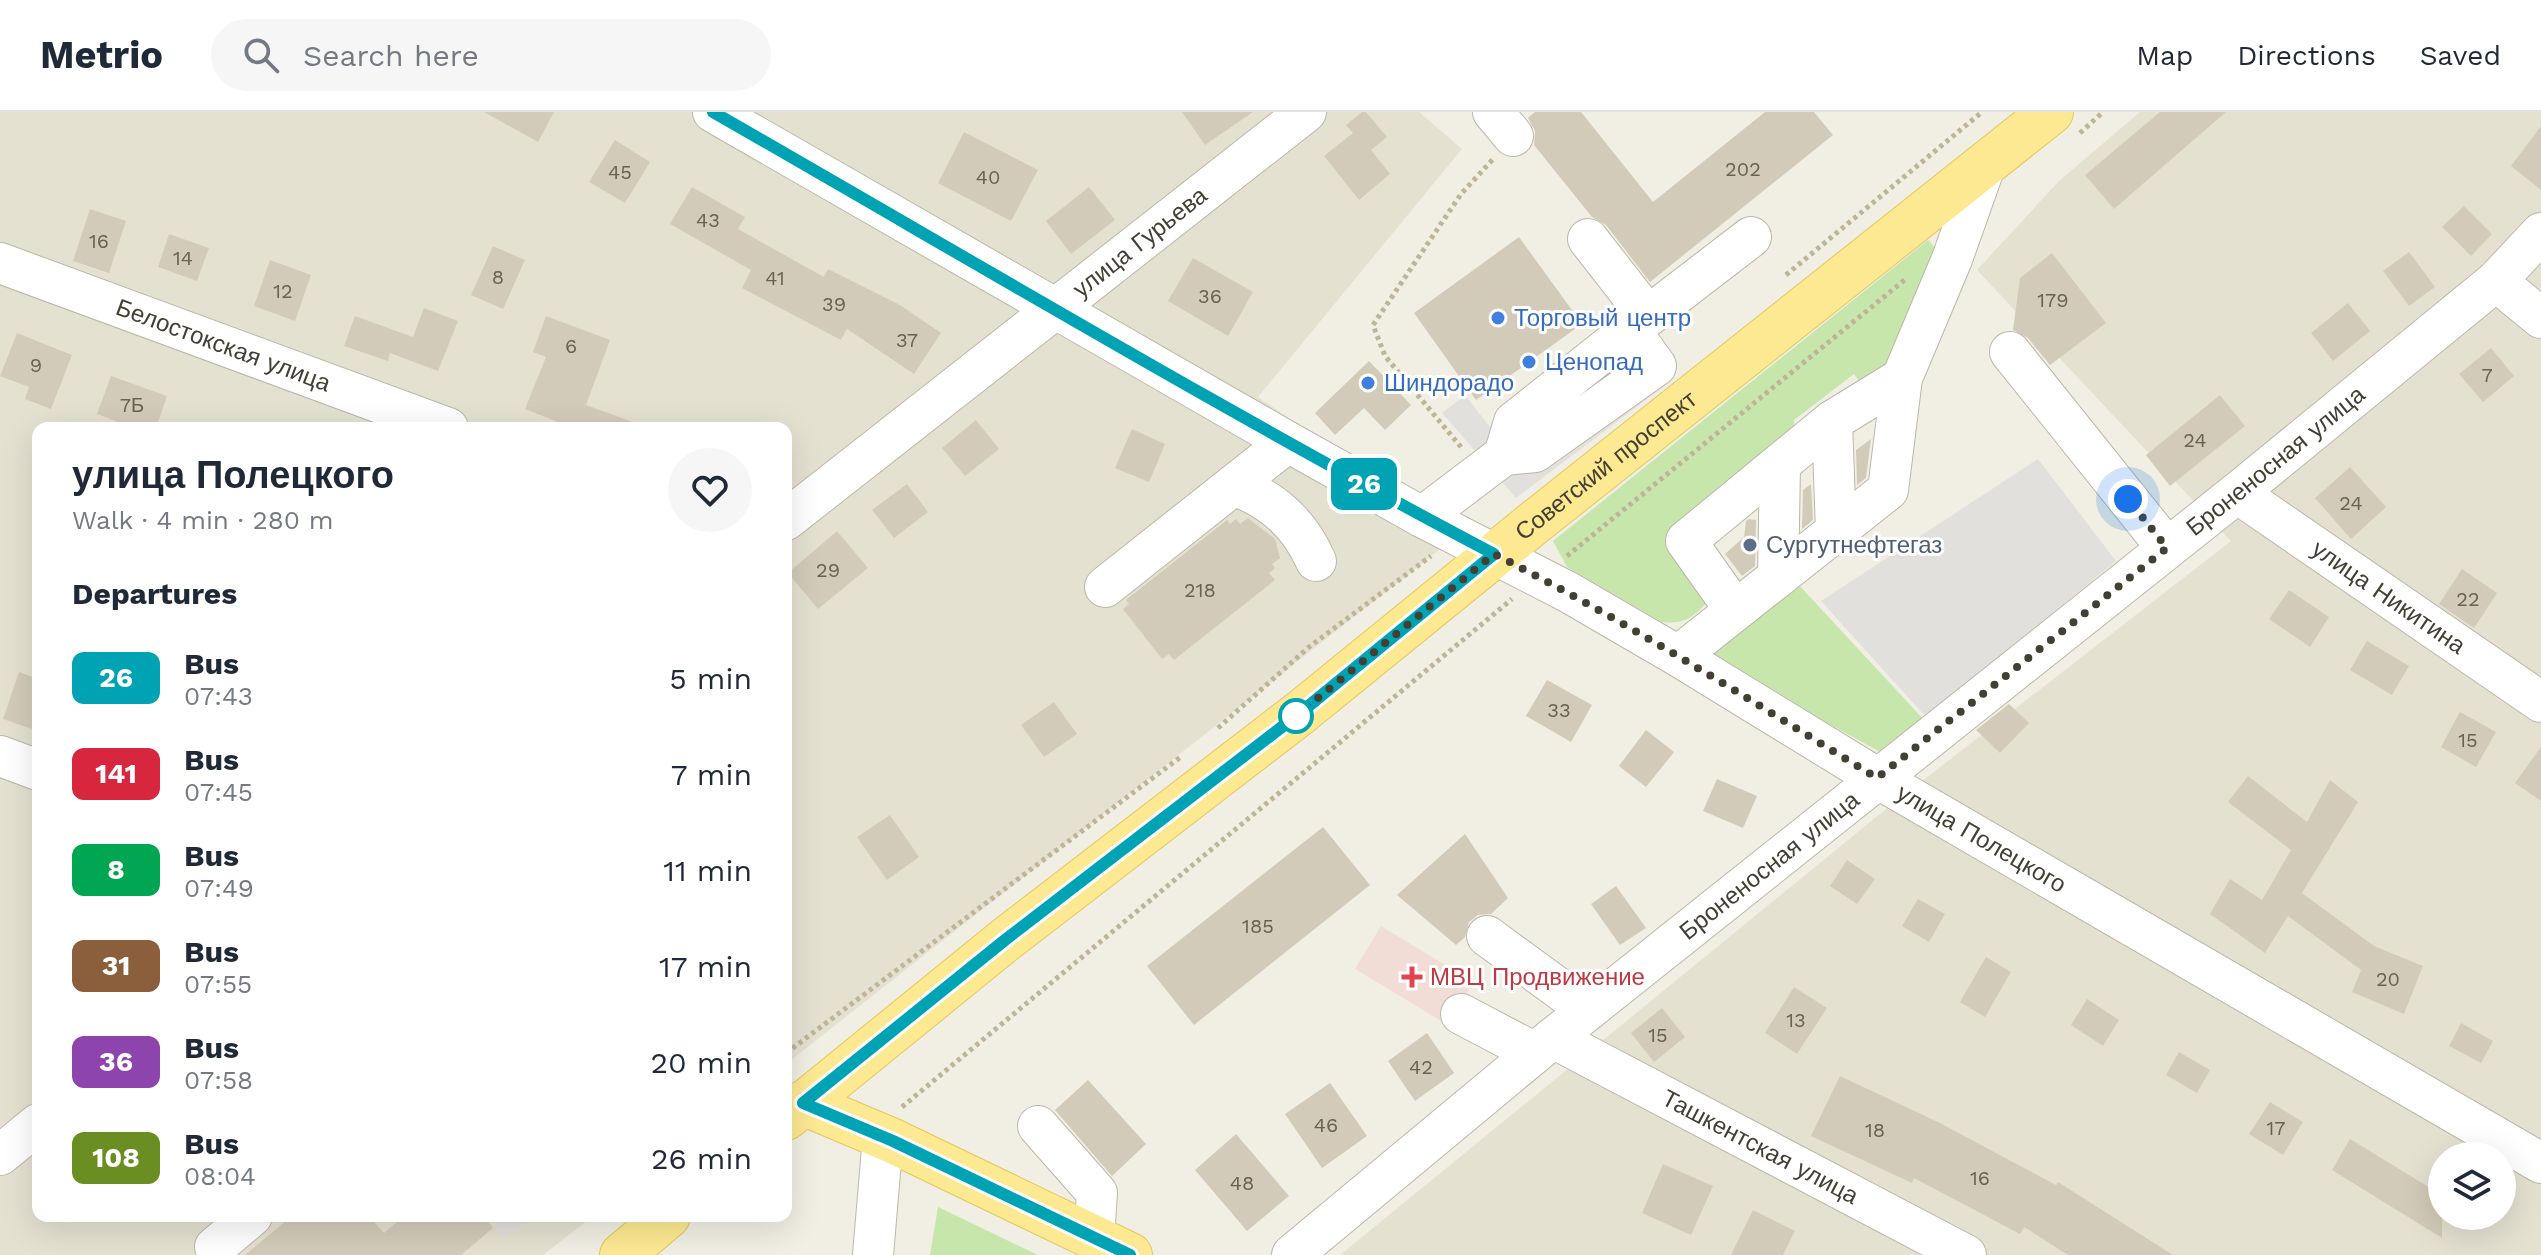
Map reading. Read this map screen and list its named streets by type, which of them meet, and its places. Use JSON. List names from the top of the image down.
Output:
{
  "streets": {
    "main road": ["Советский проспект"],
    "street": [
      "улица Гурьева",
      "Белостокская улица",
      "Броненосная улица",
      "улица Никитина",
      "улица Полецкого",
      "Ташкентская улица"
    ]
  },
  "crossings": [
    ["улица Гурьева", "улица Полецкого"],
    ["Броненосная улица", "улица Никитина"],
    ["Броненосная улица", "улица Полецкого"],
    ["Броненосная улица", "Ташкентская улица"],
    ["Советский проспект", "улица Полецкого"]
  ],
  "places": {
    "other": [
      "Торговый центр",
      "Ценопад",
      "Шиндорадо",
      "Сургутнефтегаз"
    ],
    "health": ["МВЦ Продвижение"]
  },
  "lines": ["bus line 26"],
  "house_numbers": [
    "202",
    "45",
    "40",
    "43",
    "16",
    "14",
    "8",
    "41",
    "12",
    "36",
    "179",
    "39",
    "37",
    "6",
    "9",
    "7",
    "7Б",
    "24",
    "24",
    "29",
    "218",
    "22",
    "33",
    "15",
    "185",
    "20",
    "13",
    "15",
    "42",
    "46",
    "17",
    "18",
    "16",
    "48"
  ],
  "page": {
    "header": "Metrio",
    "search": "Search here",
    "nav": ["Map", "Directions", "Saved"],
    "on_map": "26",
    "heading": [
      ["улица Полецкого", "Walk · 4 min · 280 m"],
      "Departures"
    ],
    "list": [
      {
        "mark": "26",
        "name": "Bus",
        "note": "07:43",
        "value": "5 min"
      },
      {
        "mark": "141",
        "name": "Bus",
        "note": "07:45",
        "value": "7 min"
      },
      {
        "mark": "8",
        "name": "Bus",
        "note": "07:49",
        "value": "11 min"
      },
      {
        "mark": "31",
        "name": "Bus",
        "note": "07:55",
        "value": "17 min"
      },
      {
        "mark": "36",
        "name": "Bus",
        "note": "07:58",
        "value": "20 min"
      },
      {
        "mark": "108",
        "name": "Bus",
        "note": "08:04",
        "value": "26 min"
      }
    ]
  }
}
